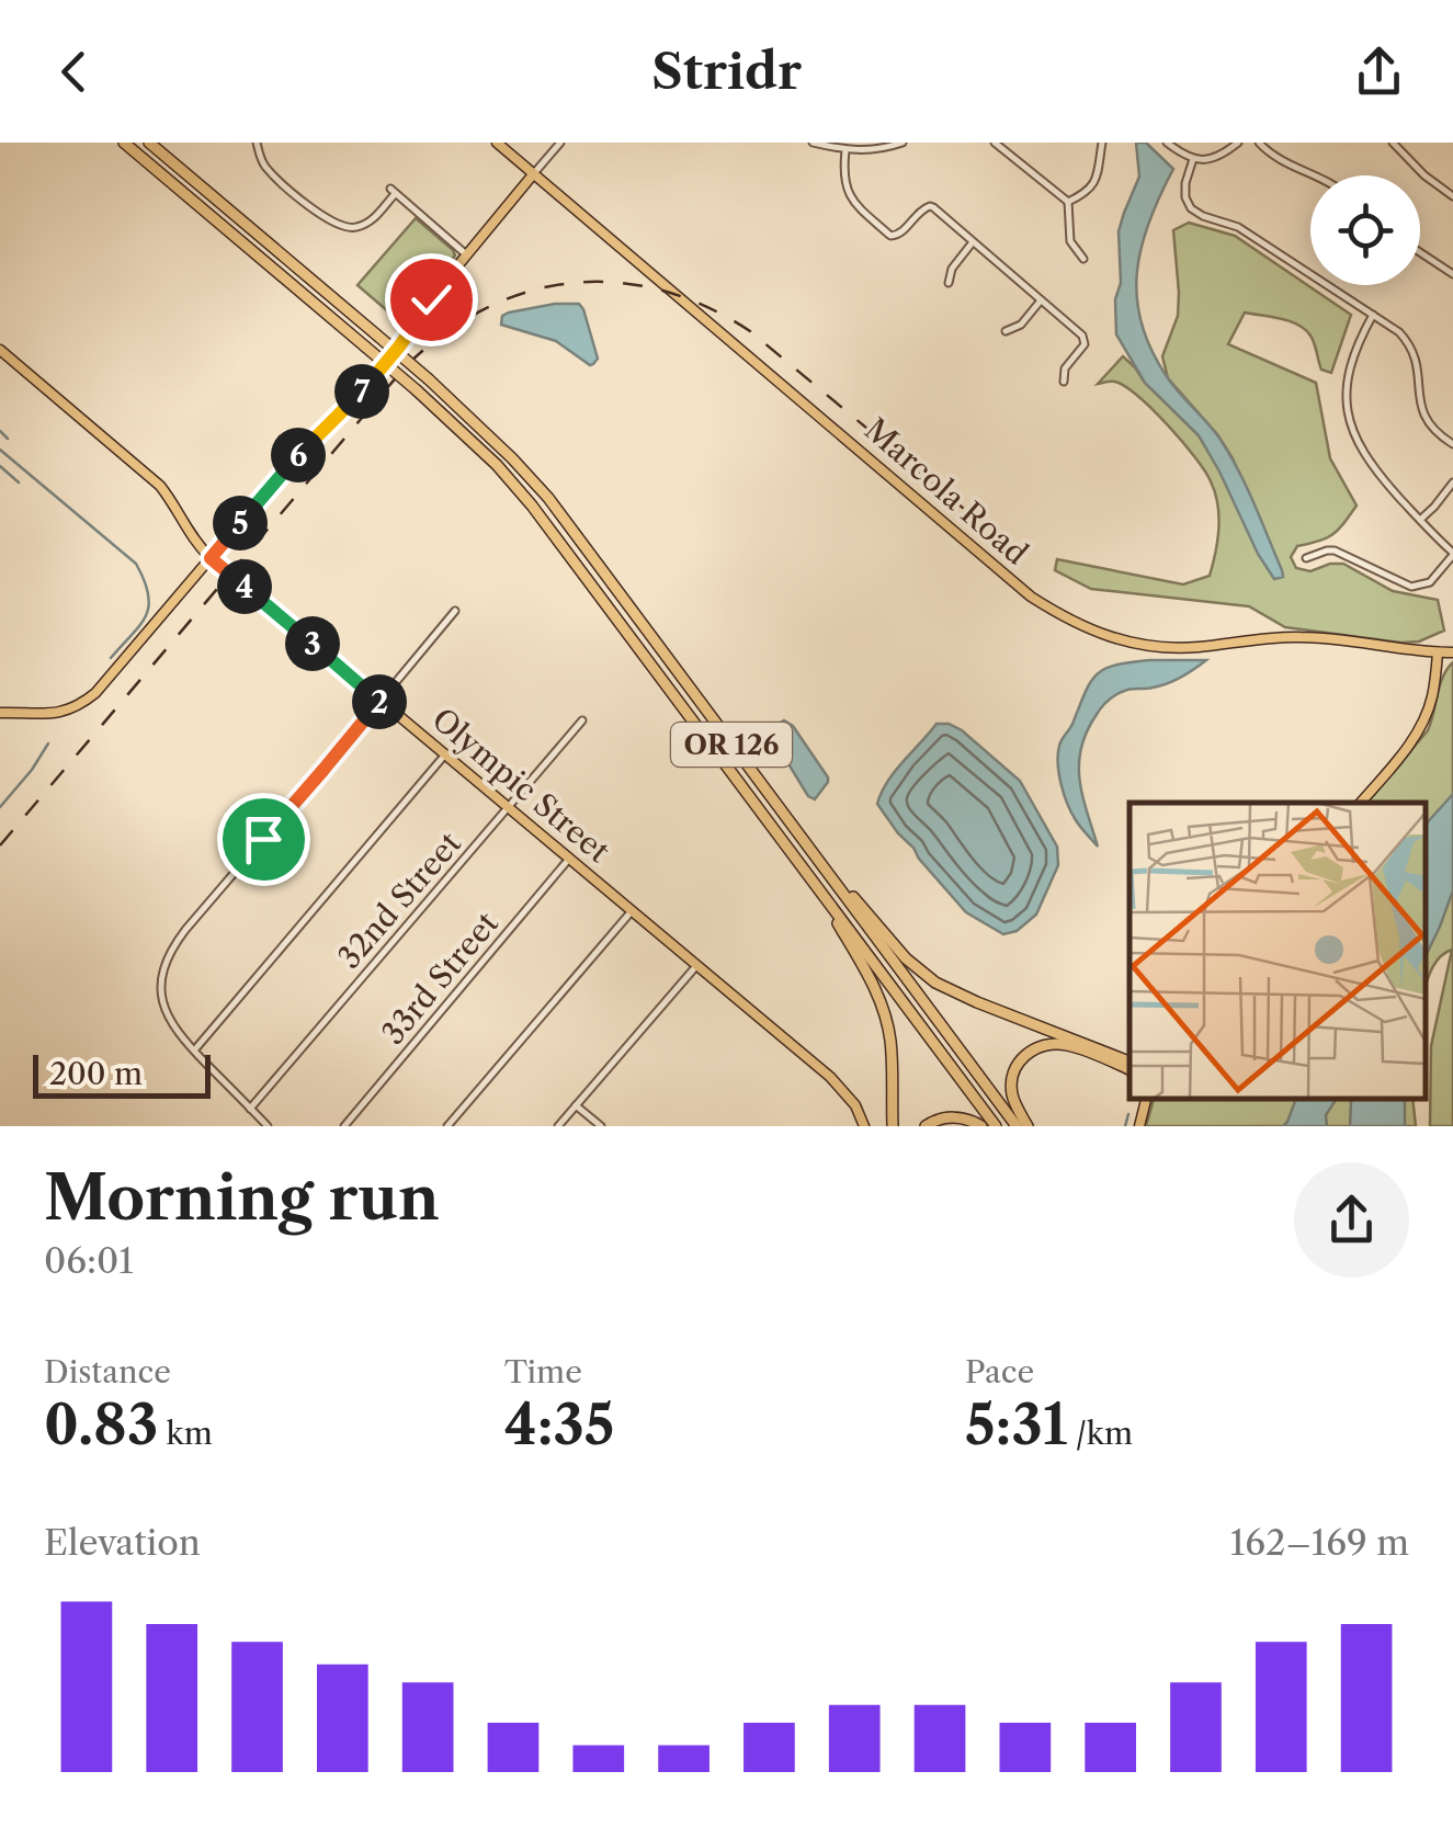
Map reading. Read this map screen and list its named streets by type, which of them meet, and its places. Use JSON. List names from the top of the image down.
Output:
{
  "streets": {
    "highway": ["OR 126"],
    "main road": ["Marcola Road", "Olympic Street"],
    "street": ["32nd Street", "33rd Street"]
  },
  "crossings": [
    ["Olympic Street", "32nd Street"],
    ["Olympic Street", "33rd Street"]
  ],
  "scale_bar": "200 m",
  "page": {
    "header": "Stridr",
    "pins": [
      "7",
      "6",
      "5",
      "4",
      "3",
      "2"
    ],
    "scale": "200 m",
    "heading": ["Morning run", "06:01"],
    "stats": [
      ["Distance", "0.83 km"],
      ["Time", "4:35"],
      ["Pace", "5:31 /km"]
    ],
    "chart": ["Elevation", "162–169 m"]
  }
}
